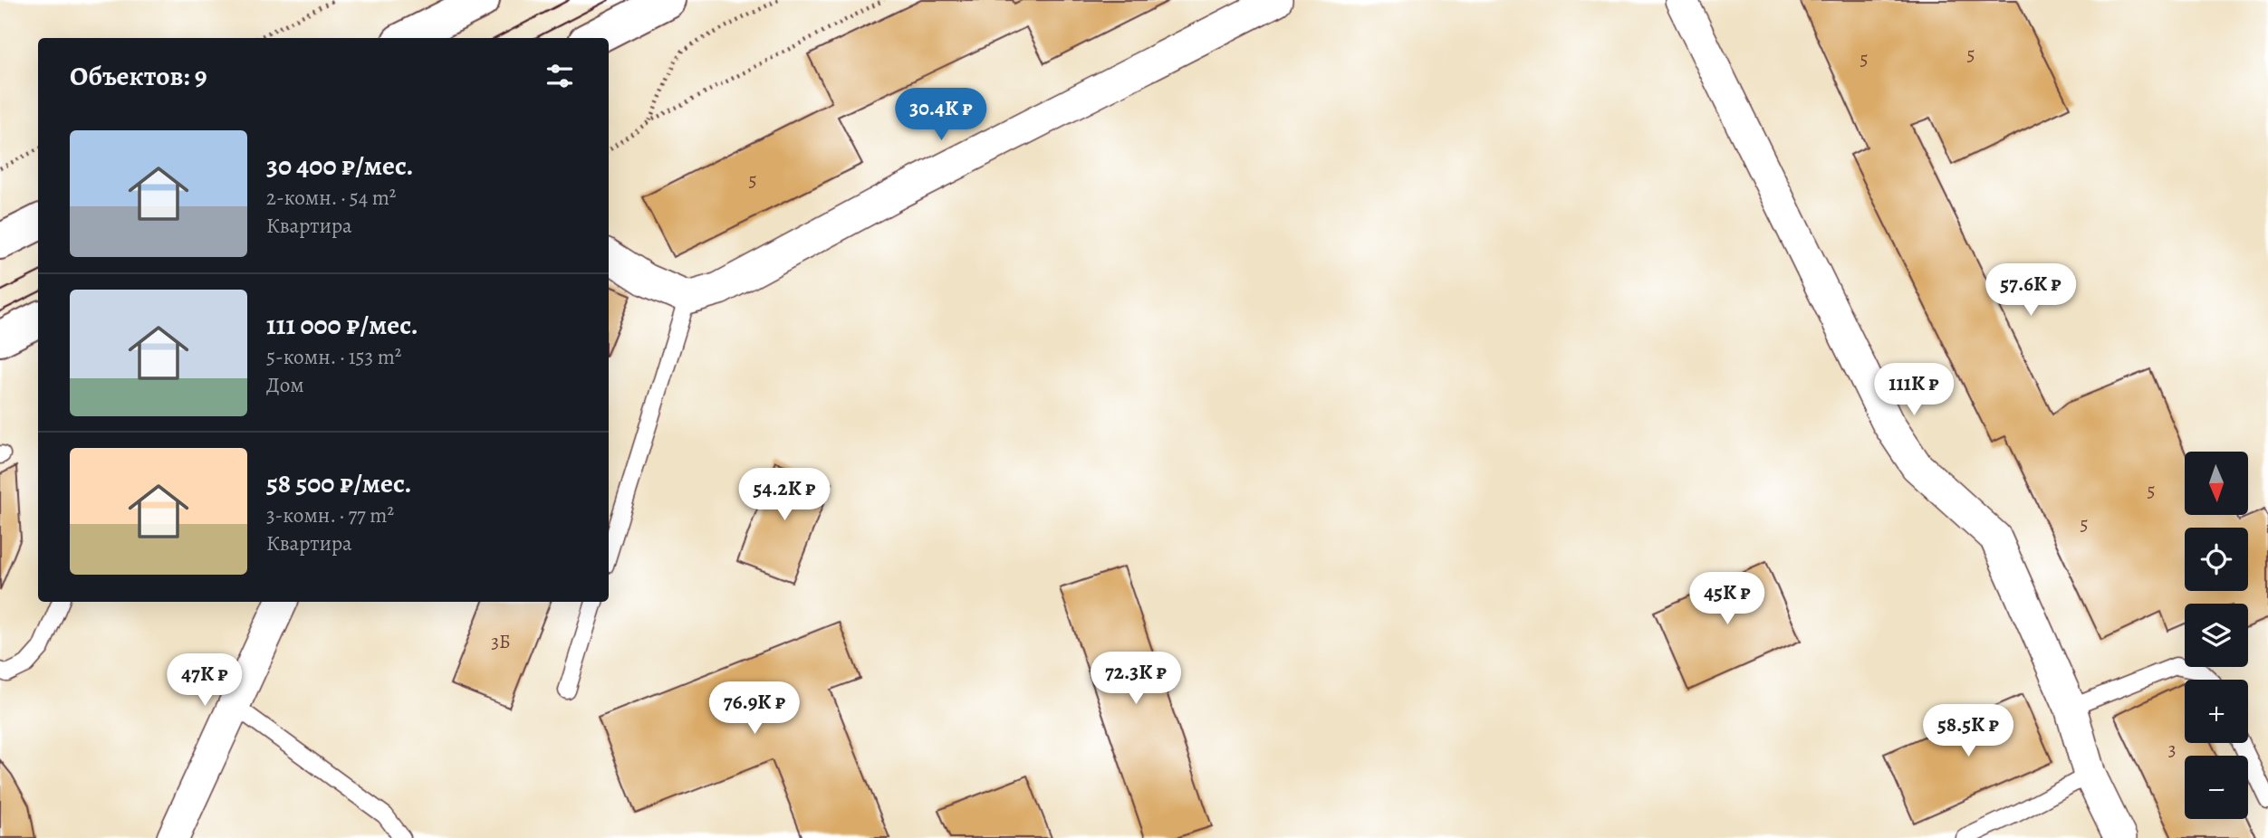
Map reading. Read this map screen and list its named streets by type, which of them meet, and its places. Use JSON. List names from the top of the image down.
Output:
{
  "house_numbers": [
    "5",
    "5",
    "5",
    "5",
    "5",
    "3Б",
    "3"
  ],
  "north": "bottom",
  "page": {
    "heading": "Объектов: 9",
    "price": [
      "30.4K ₽",
      "57.6K ₽",
      "111K ₽",
      "54.2K ₽",
      "45K ₽",
      "72.3K ₽",
      "47K ₽",
      "76.9K ₽",
      "58.5K ₽"
    ],
    "list": [
      {
        "name": "30 400 ₽/мес.",
        "note": "2-комн. · 54 m² · Квартира"
      },
      {
        "name": "111 000 ₽/мес.",
        "note": "5-комн. · 153 m² · Дом"
      },
      {
        "name": "58 500 ₽/мес.",
        "note": "3-комн. · 77 m² · Квартира"
      }
    ],
    "map_buttons": ["+", "−"]
  }
}
